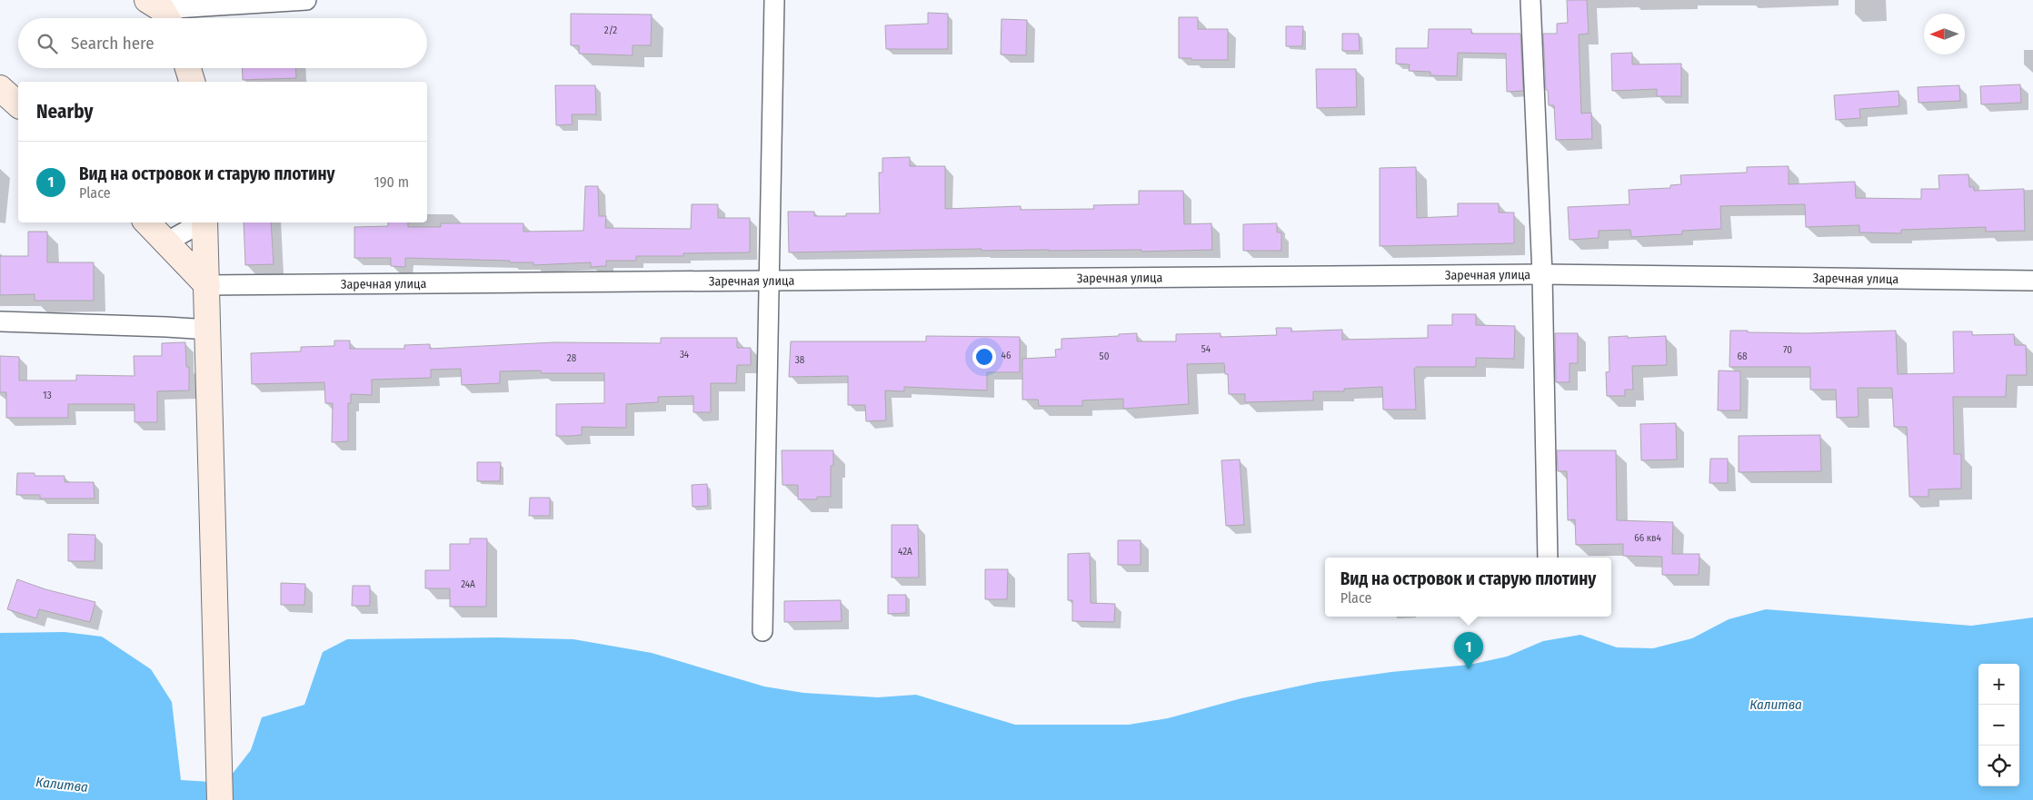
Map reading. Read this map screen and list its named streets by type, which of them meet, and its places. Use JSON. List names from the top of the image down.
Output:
{
  "streets": {
    "street": ["Заречная улица"]
  },
  "water": ["Калитва"],
  "house_numbers": [
    "2/2",
    "54",
    "70",
    "34",
    "46",
    "50",
    "68",
    "28",
    "38",
    "13",
    "66 кв4",
    "42А",
    "24А"
  ],
  "north": "left",
  "page": {
    "search": "Search here",
    "heading": "Nearby",
    "list": [
      {
        "mark": "1",
        "name": "Вид на островок и старую плотину",
        "note": "Place",
        "value": "190 m"
      }
    ],
    "popup": ["Вид на островок и старую плотину", "Place"],
    "pins": "1",
    "map_buttons": ["+", "−"]
  }
}
